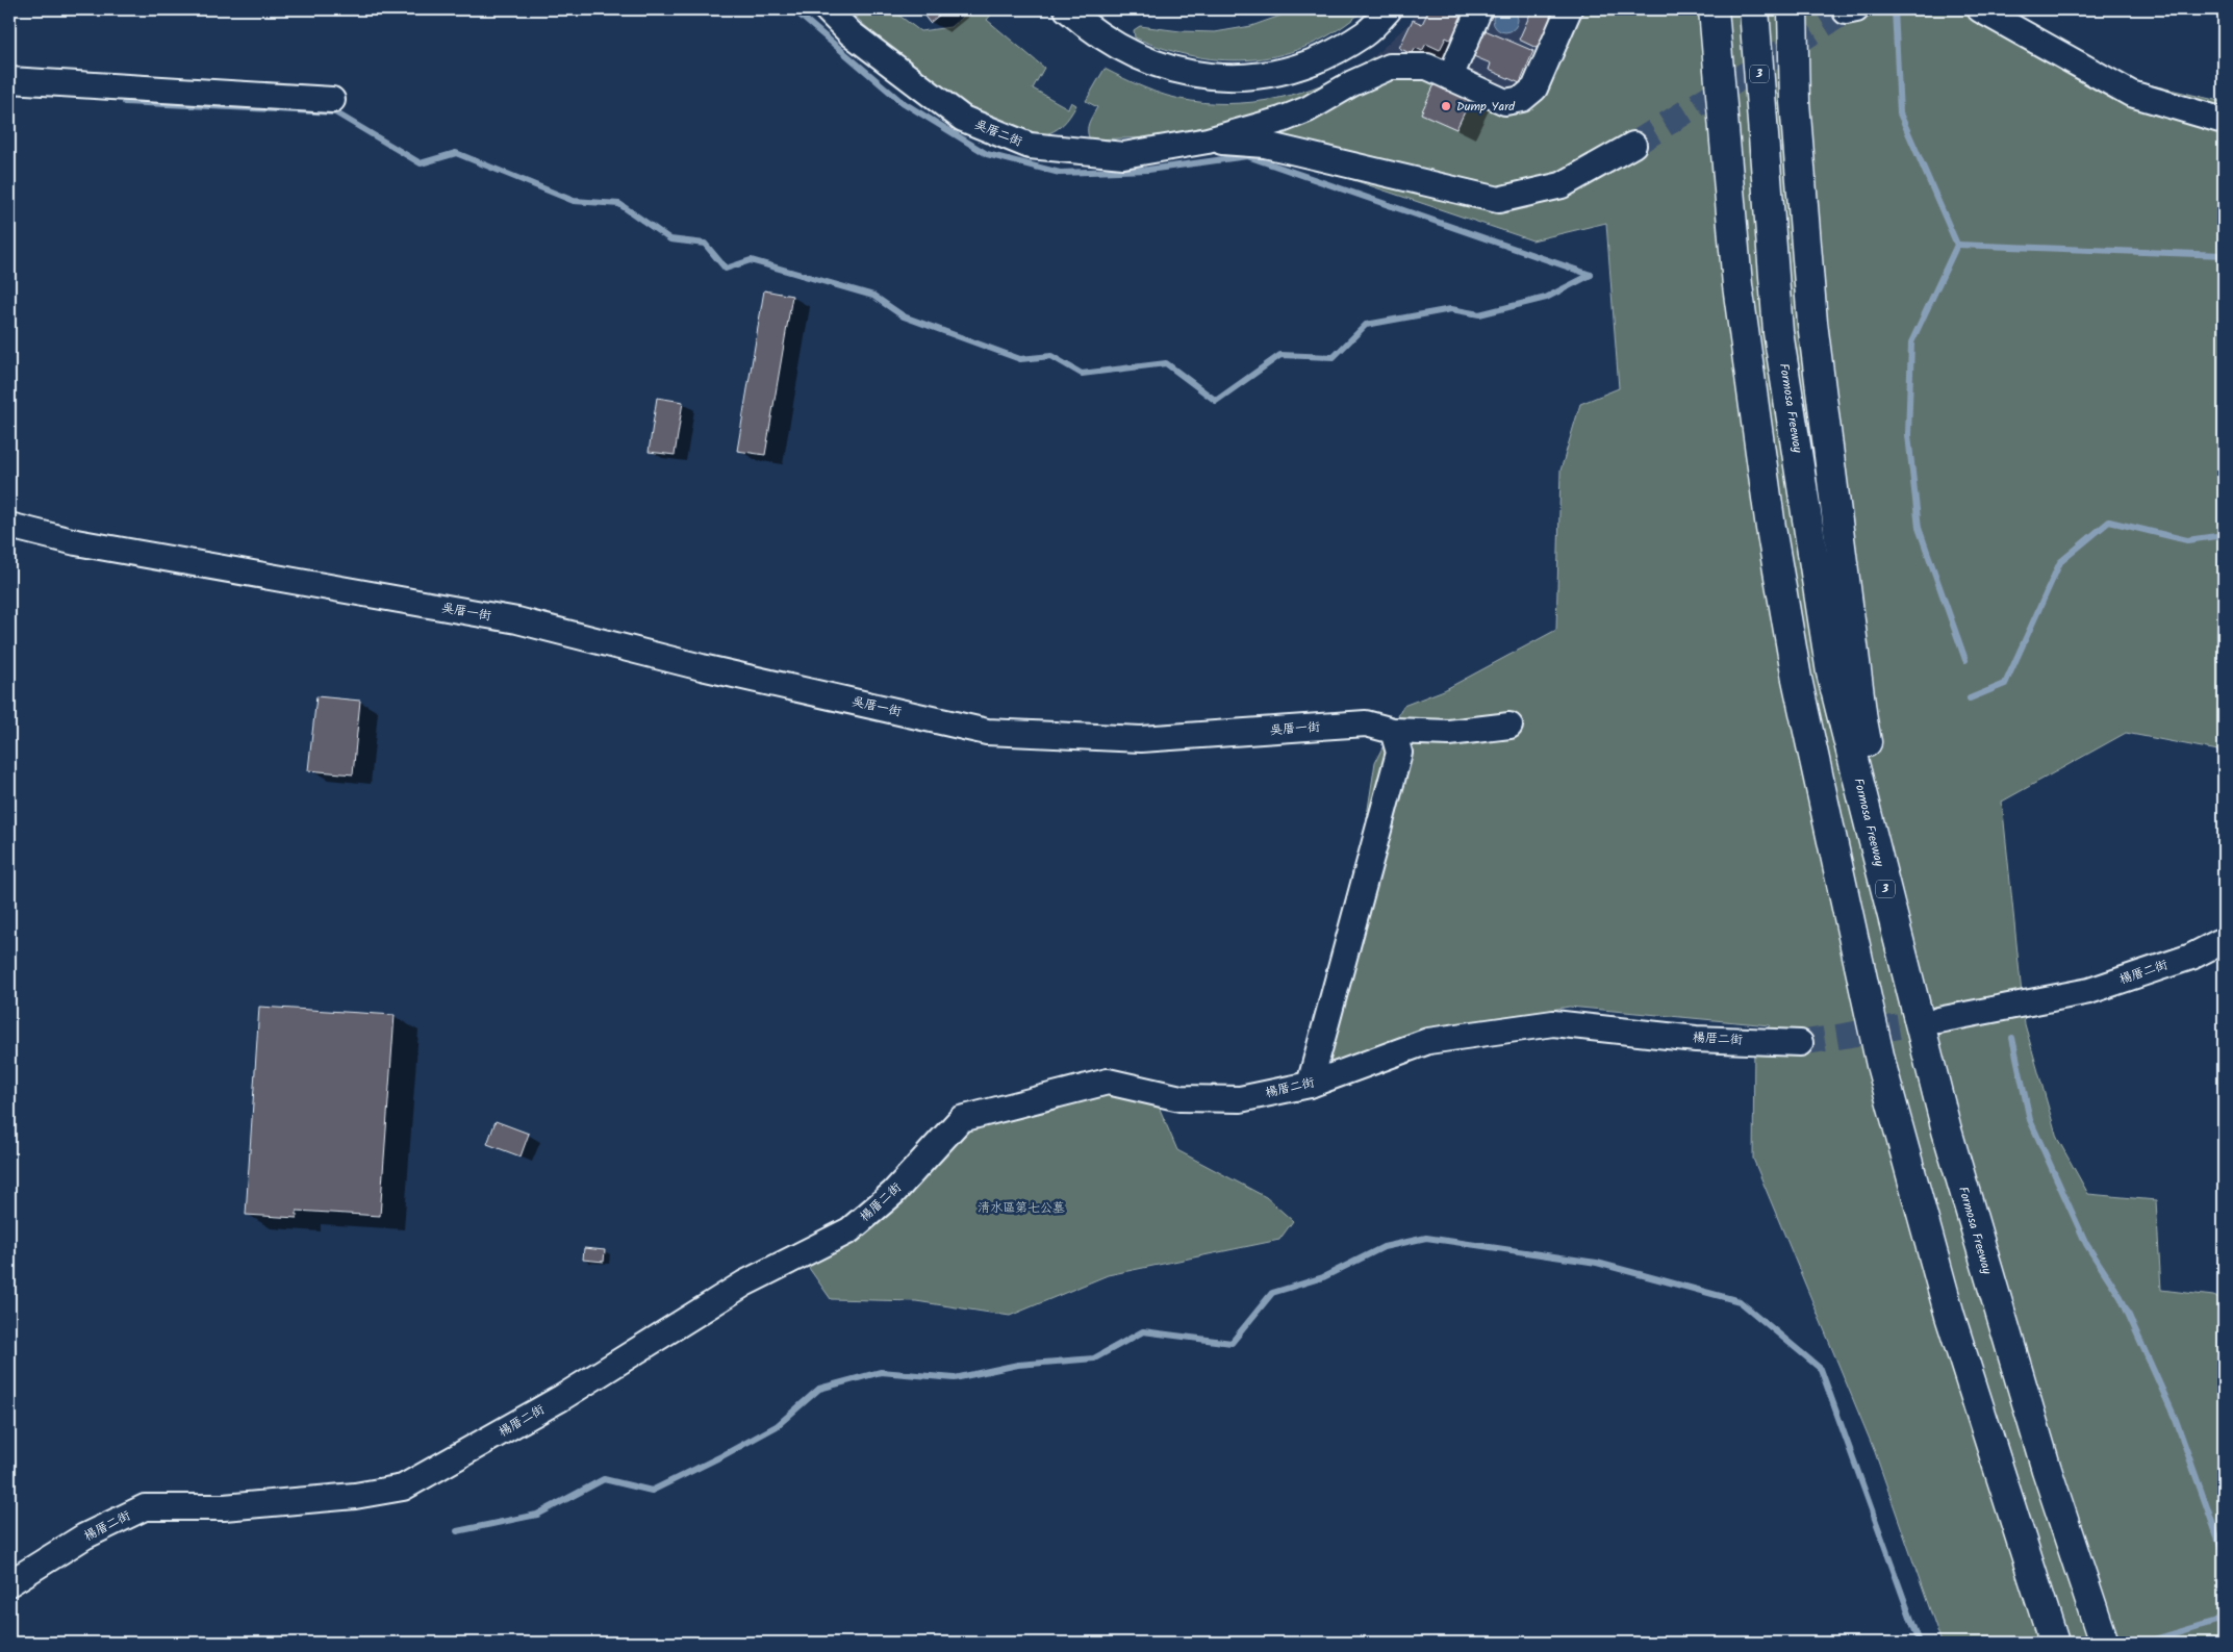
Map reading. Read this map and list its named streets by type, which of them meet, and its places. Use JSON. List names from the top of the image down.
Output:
{
  "streets": {
    "highway": ["3", "Formosa Freeway"],
    "street": ["吳厝二街", "吳厝一街", "楊厝二街"]
  },
  "parks": ["清水區第七公墓"],
  "places": ["Dump Yard"]
}
